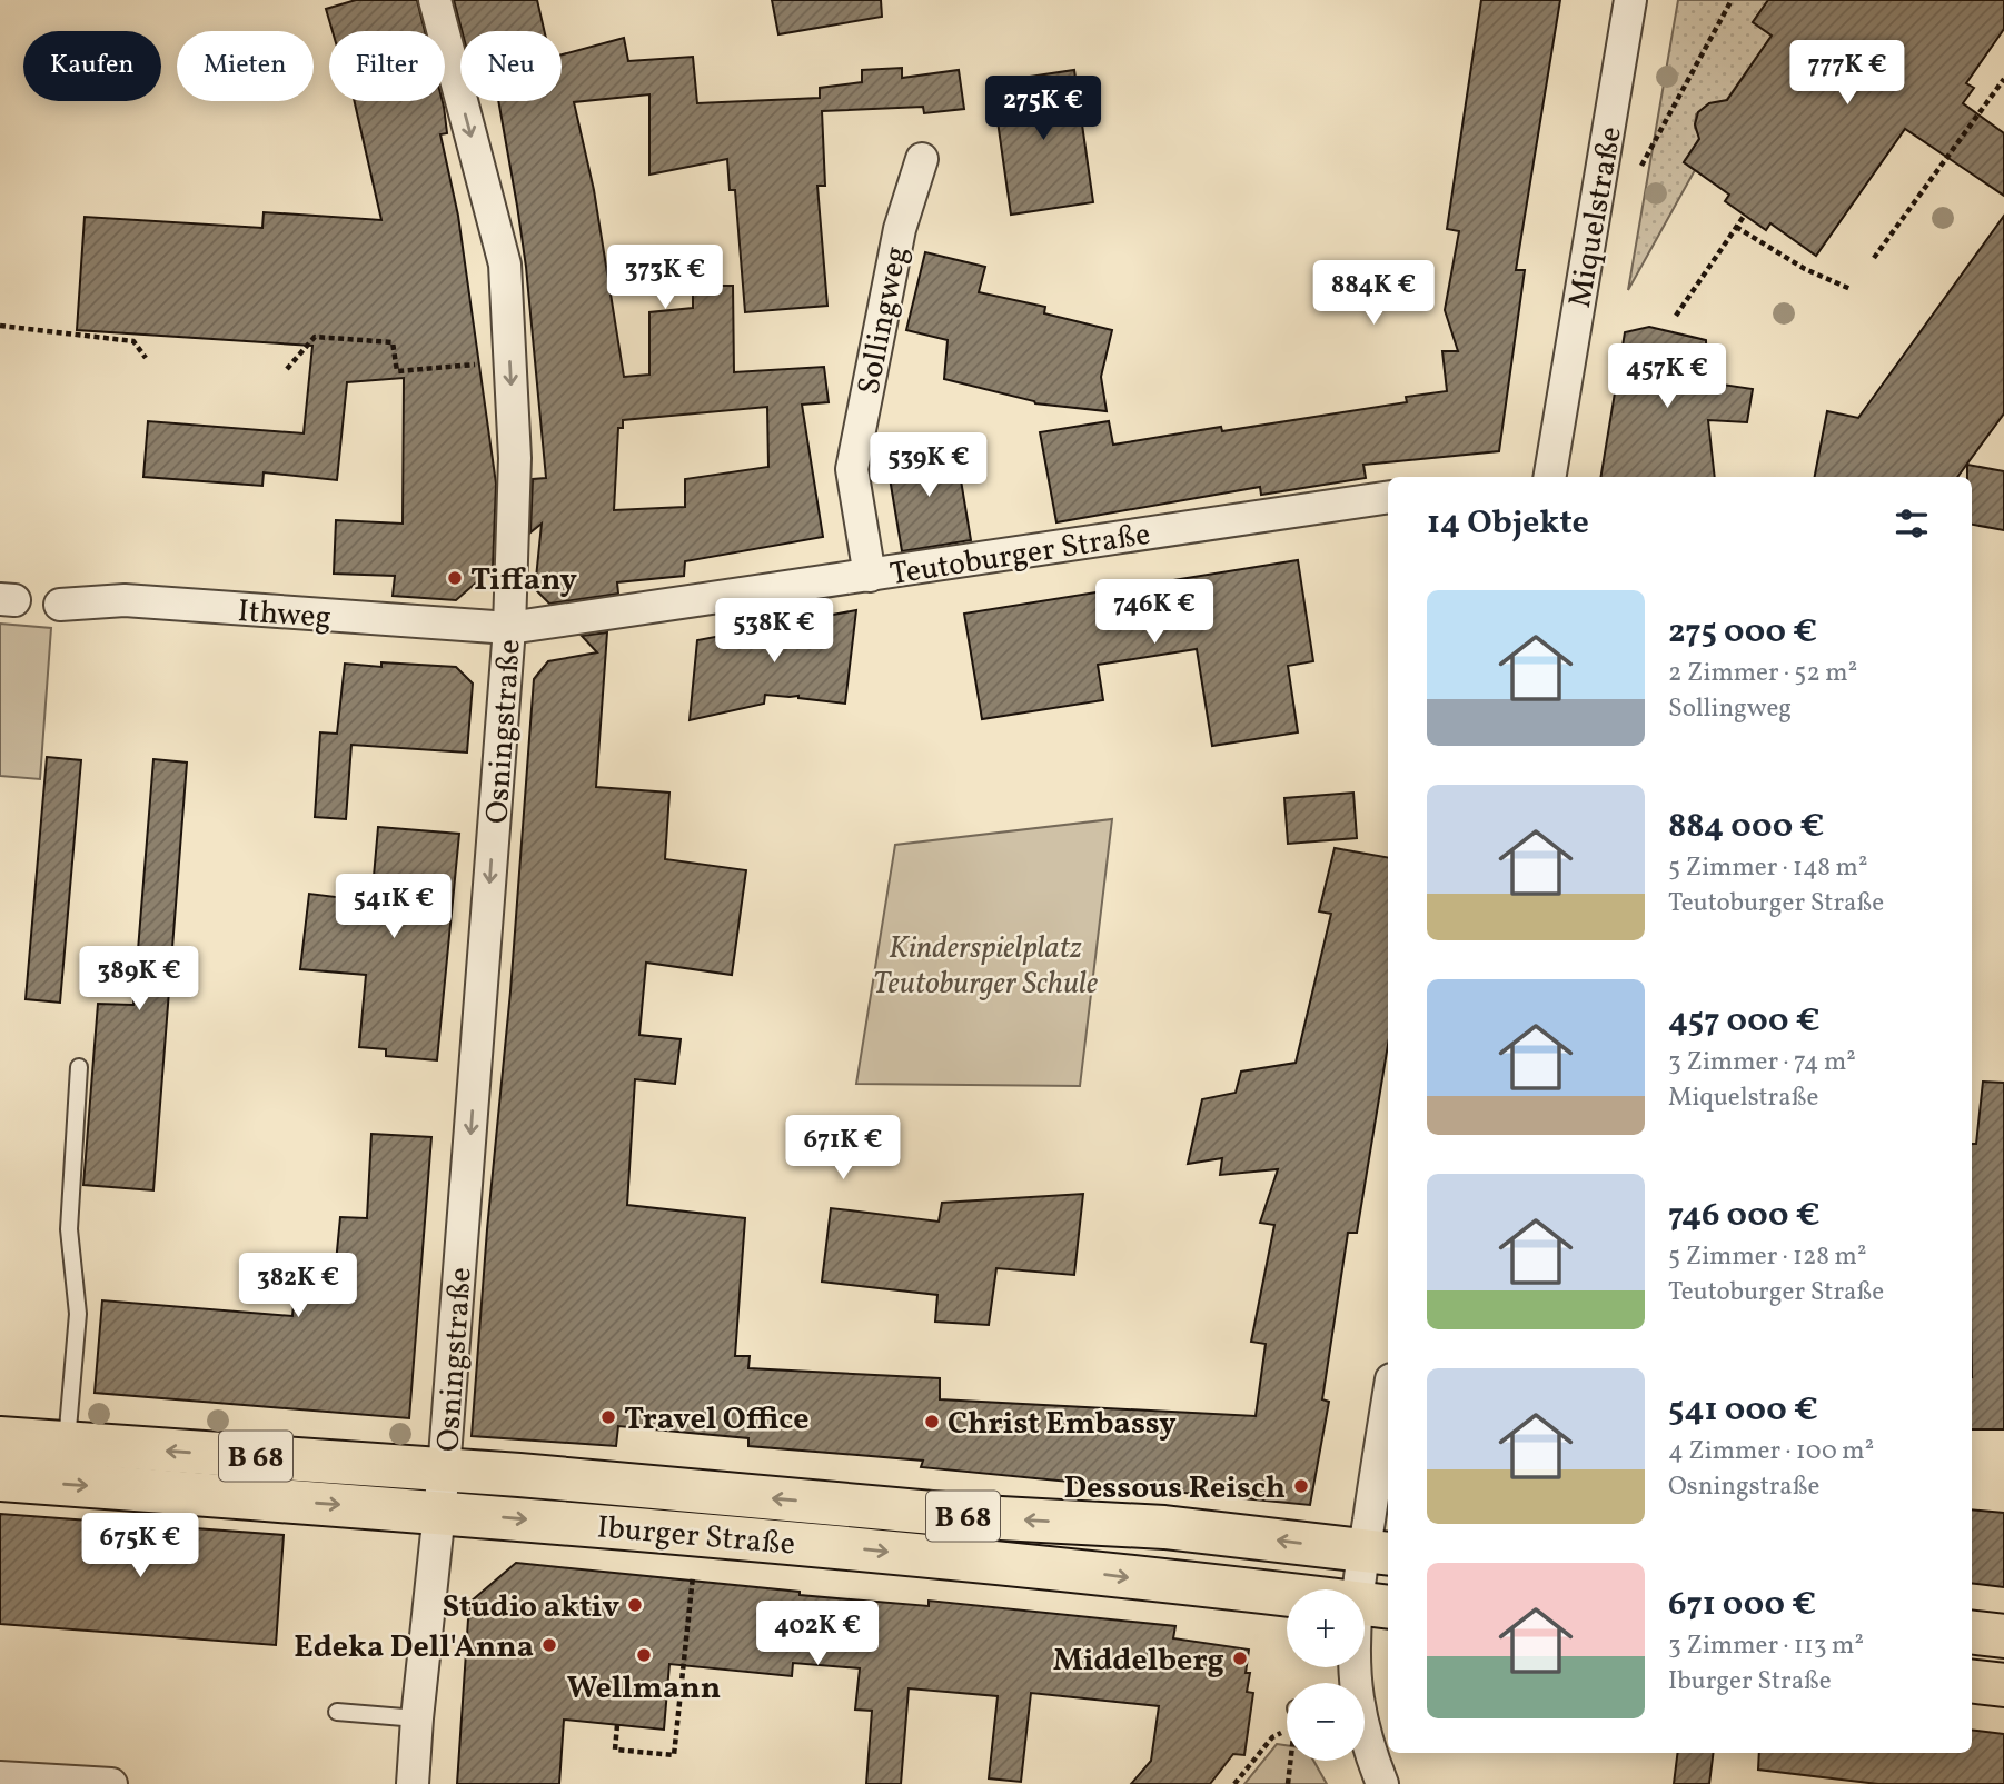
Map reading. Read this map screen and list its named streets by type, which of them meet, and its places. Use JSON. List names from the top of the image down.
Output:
{
  "streets": {
    "main road": ["B 68", "Iburger Straße"],
    "street": [
      "Miquelstraße",
      "Sollingweg",
      "Teutoburger Straße",
      "Ithweg",
      "Osningstraße"
    ]
  },
  "crossings": [
    ["Sollingweg", "Teutoburger Straße"],
    ["Teutoburger Straße", "Ithweg"],
    ["Teutoburger Straße", "Osningstraße"],
    ["Ithweg", "Osningstraße"],
    ["Osningstraße", "Iburger Straße"]
  ],
  "one_way": ["Osningstraße"],
  "parks": ["Kinderspielplatz Teutoburger Schule"],
  "places": [
    "Tiffany",
    "Travel Office",
    "Christ Embassy",
    "Dessous Reisch",
    "Studio aktiv",
    "Edeka Dell'Anna",
    "Wellmann",
    "Middelberg"
  ],
  "page": {
    "chip": [
      "Kaufen",
      "Mieten",
      "Filter",
      "Neu"
    ],
    "price": [
      "777K €",
      "275K €",
      "373K €",
      "884K €",
      "457K €",
      "539K €",
      "746K €",
      "538K €",
      "541K €",
      "389K €",
      "671K €",
      "382K €",
      "675K €",
      "402K €"
    ],
    "heading": "14 Objekte",
    "list": [
      {
        "name": "275 000 €",
        "note": "2 Zimmer · 52 m² · Sollingweg"
      },
      {
        "name": "884 000 €",
        "note": "5 Zimmer · 148 m² · Teutoburger Straße"
      },
      {
        "name": "457 000 €",
        "note": "3 Zimmer · 74 m² · Miquelstraße"
      },
      {
        "name": "746 000 €",
        "note": "5 Zimmer · 128 m² · Teutoburger Straße"
      },
      {
        "name": "541 000 €",
        "note": "4 Zimmer · 100 m² · Osningstraße"
      },
      {
        "name": "671 000 €",
        "note": "3 Zimmer · 113 m² · Iburger Straße"
      }
    ],
    "map_buttons": ["+", "−"]
  }
}
